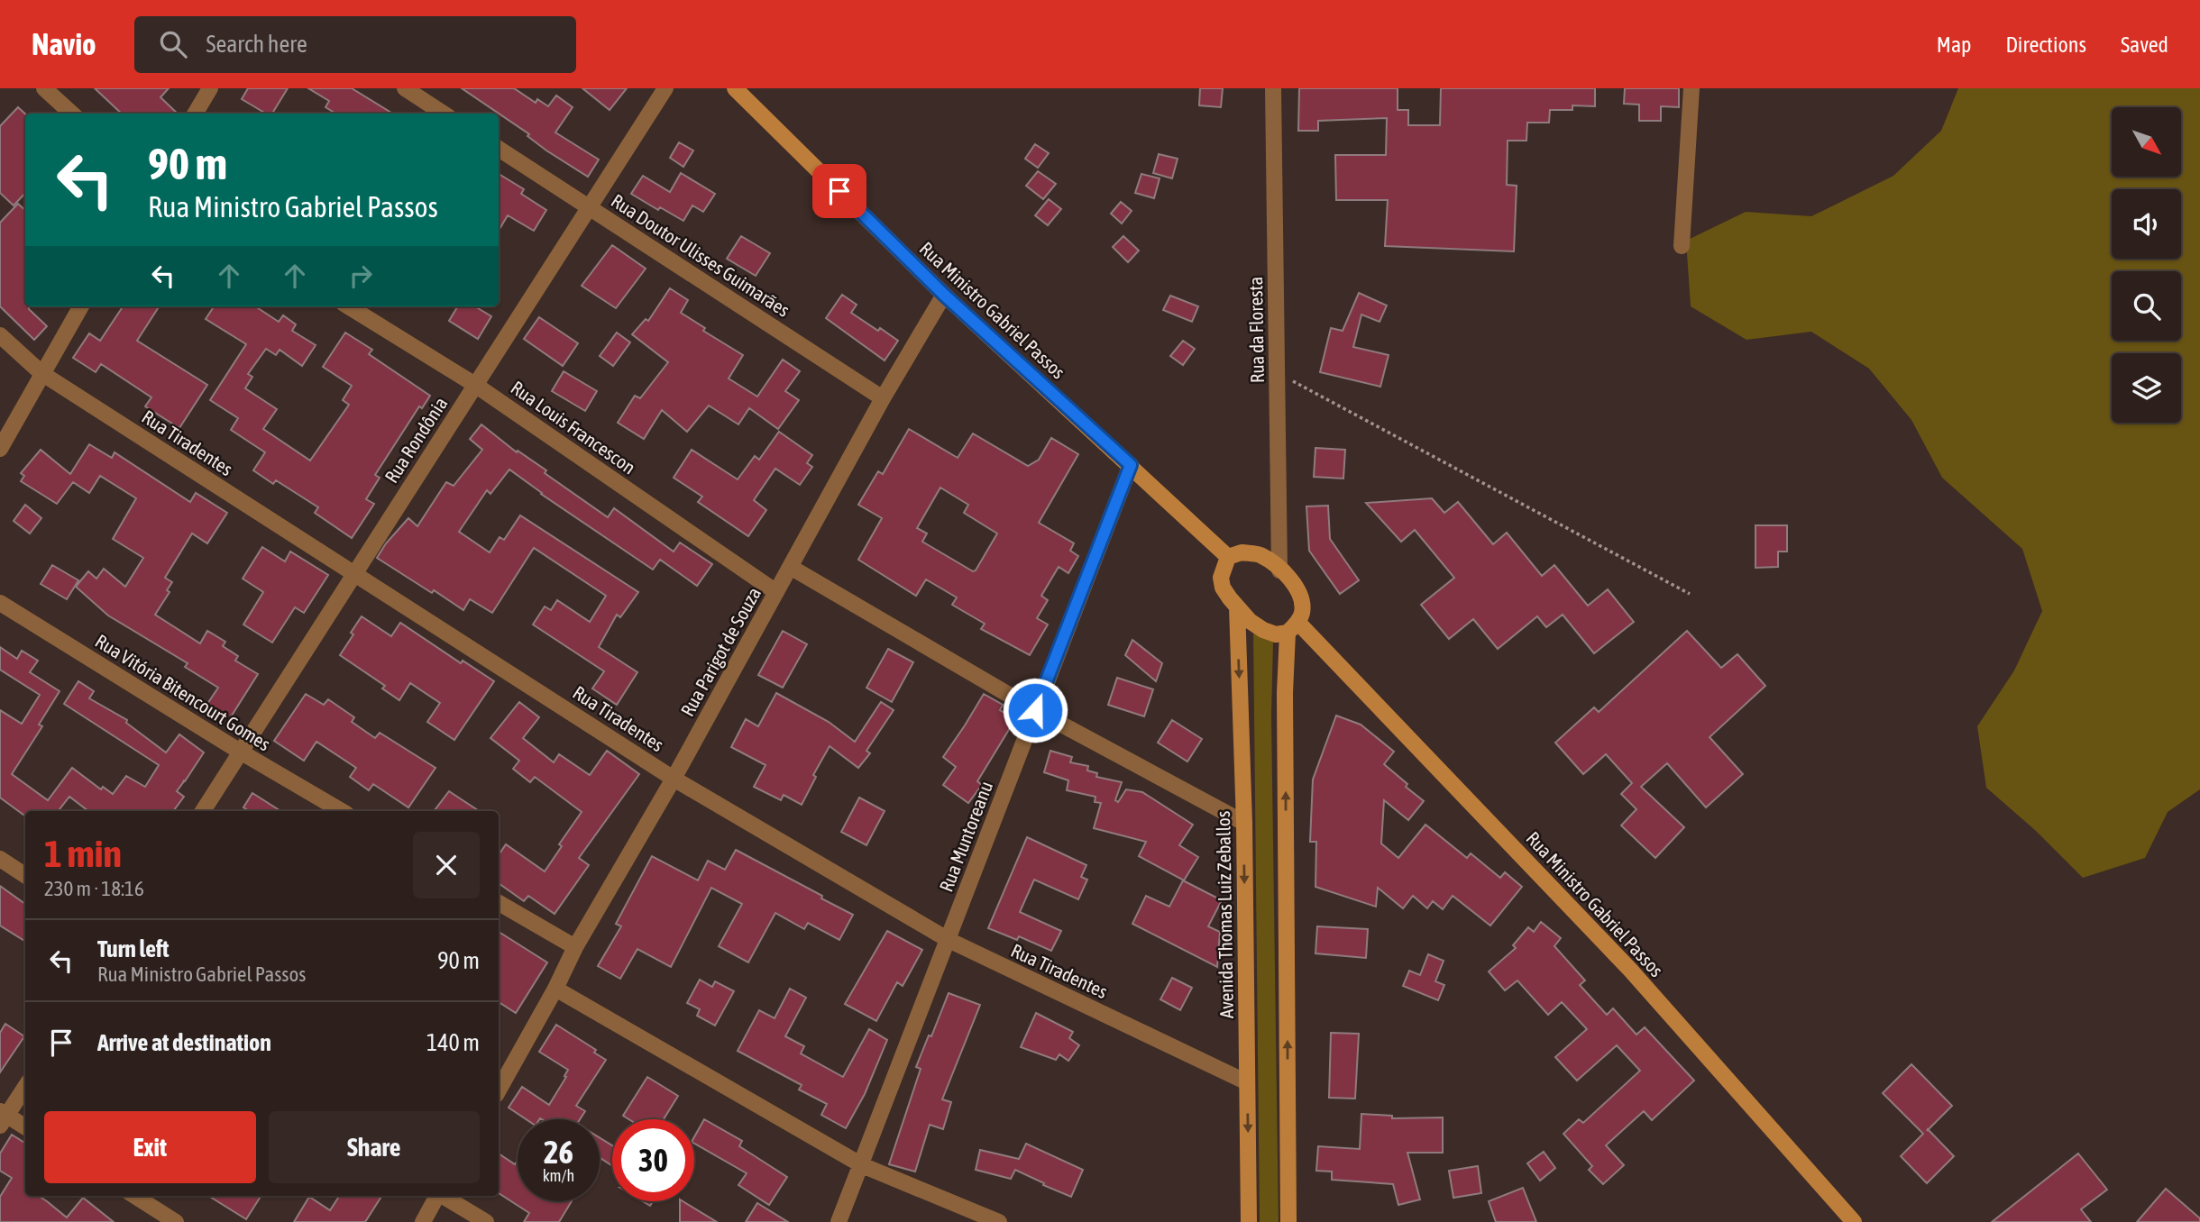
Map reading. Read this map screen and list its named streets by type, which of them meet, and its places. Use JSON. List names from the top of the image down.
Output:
{
  "streets": {
    "main road": ["Rua Ministro Gabriel Passos", "Avenida Thomas Luiz Zeballos"],
    "street": [
      "Rua Doutor Ulisses Guimarães",
      "Rua da Floresta",
      "Rua Louis Francescon",
      "Rua Rondônia",
      "Rua Tiradentes",
      "Rua Parigot de Souza",
      "Rua Vitória Bitencourt Gomes",
      "Rua Muntoreanu"
    ]
  },
  "crossings": [
    ["Rua Doutor Ulisses Guimarães", "Rua Rondônia"],
    ["Rua Doutor Ulisses Guimarães", "Rua Parigot de Souza"],
    ["Rua Ministro Gabriel Passos", "Rua da Floresta"],
    ["Rua Ministro Gabriel Passos", "Rua Parigot de Souza"],
    ["Rua Ministro Gabriel Passos", "Rua Muntoreanu"],
    ["Rua Ministro Gabriel Passos", "Avenida Thomas Luiz Zeballos"],
    ["Rua da Floresta", "Avenida Thomas Luiz Zeballos"],
    ["Rua Louis Francescon", "Rua Rondônia"],
    ["Rua Louis Francescon", "Rua Parigot de Souza"],
    ["Rua Rondônia", "Rua Tiradentes"],
    ["Rua Rondônia", "Rua Vitória Bitencourt Gomes"],
    ["Rua Tiradentes", "Rua Parigot de Souza"],
    ["Rua Tiradentes", "Rua Muntoreanu"],
    ["Rua Tiradentes", "Avenida Thomas Luiz Zeballos"]
  ],
  "north": "bottom right",
  "page": {
    "header": "Navio",
    "search": "Search here",
    "nav": ["Map", "Directions", "Saved"],
    "turn": ["90 m", "Rua Ministro Gabriel Passos"],
    "heading": ["1 min", "230 m · 18:16"],
    "list": [
      {
        "name": "Turn left",
        "note": "Rua Ministro Gabriel Passos",
        "value": "90 m"
      },
      {
        "name": "Arrive at destination",
        "value": "140 m"
      }
    ],
    "buttons": ["Exit", "Share"],
    "speed": "26 km/h",
    "limit": "30"
  }
}
